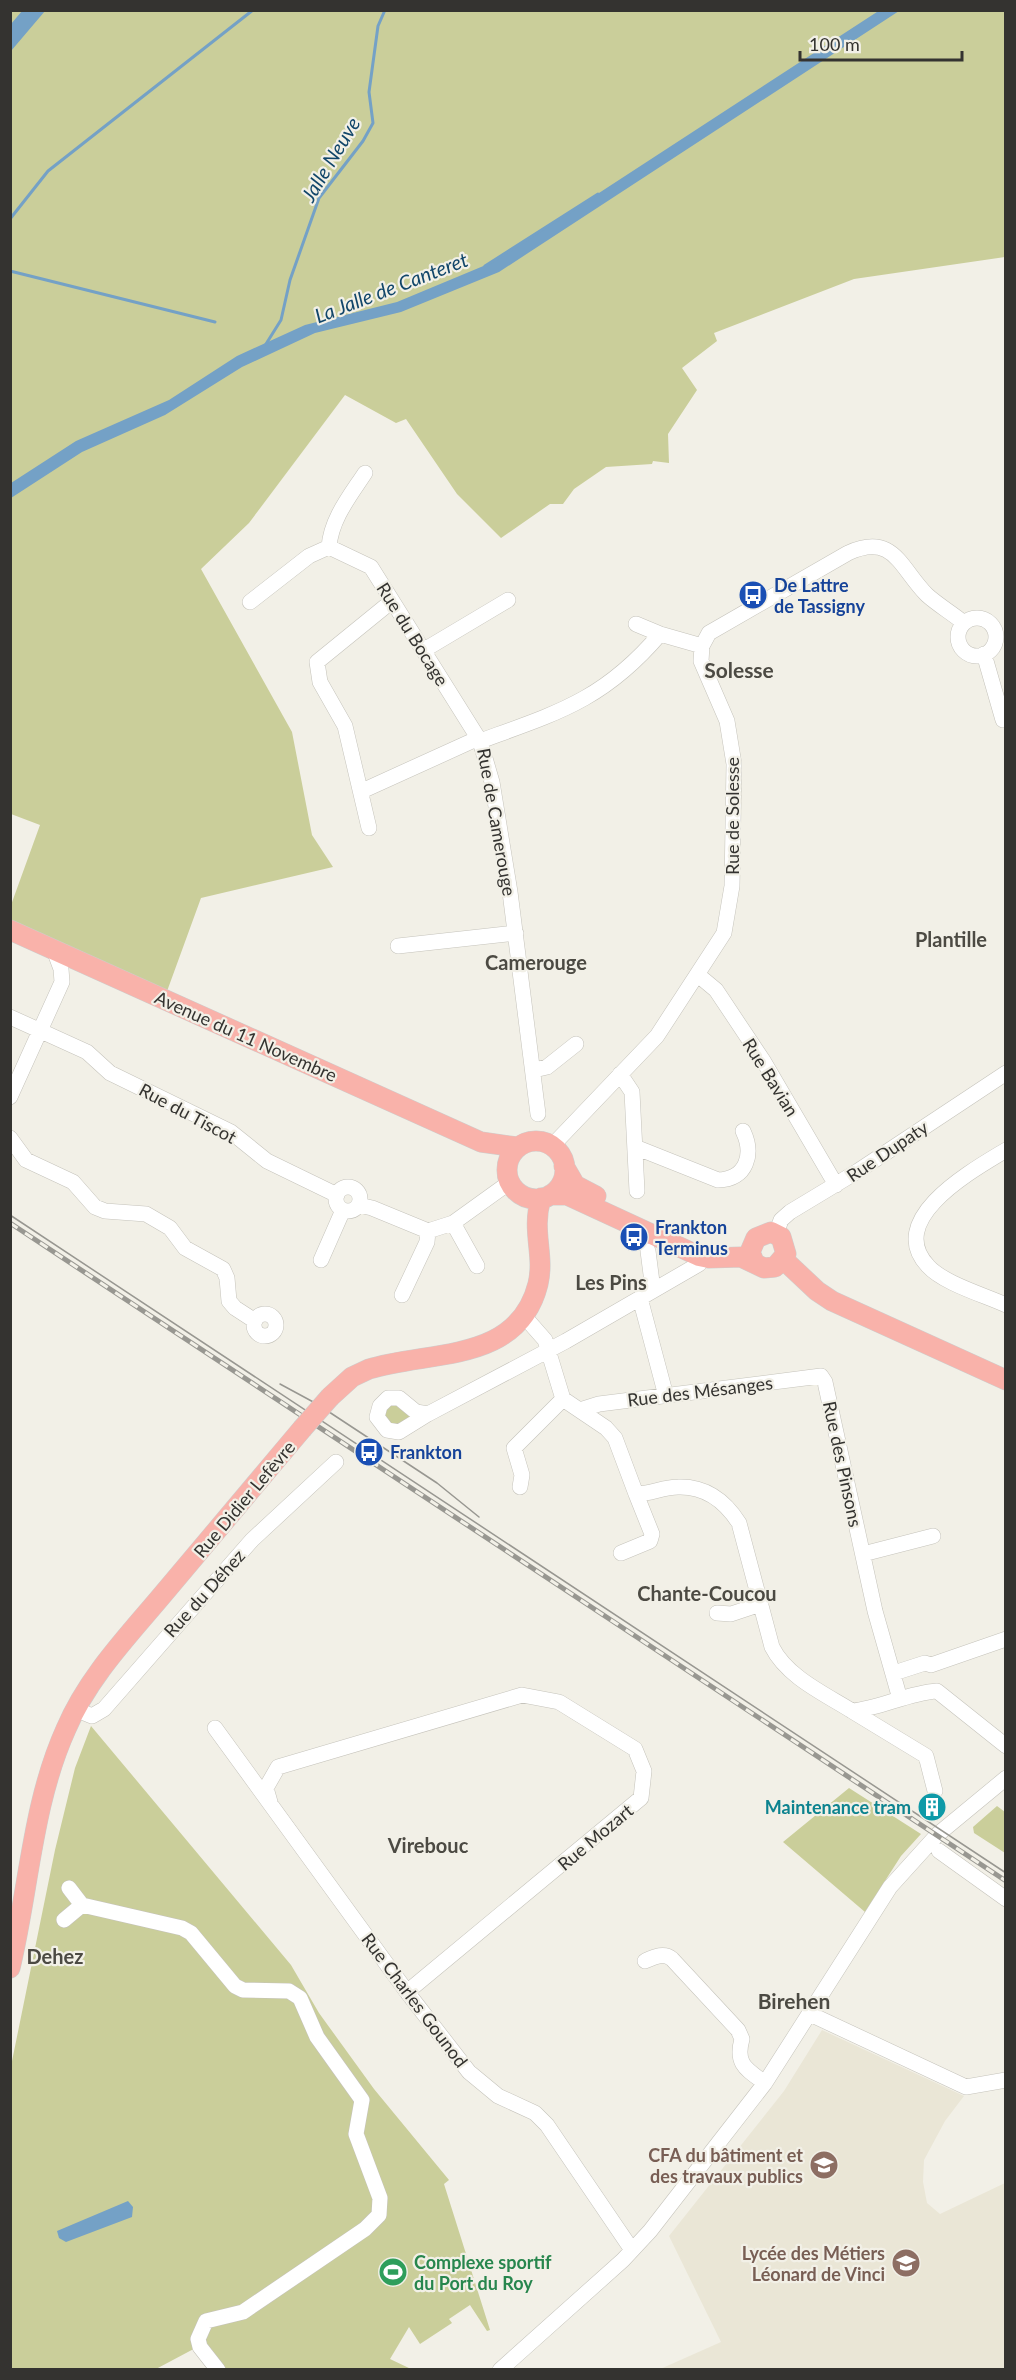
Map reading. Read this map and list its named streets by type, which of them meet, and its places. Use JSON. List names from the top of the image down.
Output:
{
  "streets": {
    "main road": ["Avenue du 11 Novembre", "Rue Didier Lefèvre"],
    "street": [
      "Rue du Bocage",
      "Rue de Solesse",
      "Rue de Camerouge",
      "Rue Bavian",
      "Rue du Tiscot",
      "Rue Dupaty",
      "Rue des Mésanges",
      "Rue des Pinsons",
      "Rue du Déhez",
      "Rue Mozart",
      "Rue Charles Gounod"
    ]
  },
  "crossings": [
    ["Rue du Bocage", "Rue de Camerouge"],
    ["Rue de Solesse", "Avenue du 11 Novembre"],
    ["Rue de Solesse", "Rue Bavian"],
    ["Rue de Solesse", "Rue Didier Lefèvre"],
    ["Avenue du 11 Novembre", "Rue Didier Lefèvre"],
    ["Rue Bavian", "Rue Dupaty"],
    ["Rue des Mésanges", "Rue des Pinsons"],
    ["Rue Didier Lefèvre", "Rue du Déhez"],
    ["Rue Mozart", "Rue Charles Gounod"]
  ],
  "districts": [
    "Solesse",
    "Plantille",
    "Camerouge",
    "Les Pins",
    "Chante-Coucou",
    "Virebouc",
    "Dehez",
    "Birehen"
  ],
  "water": ["Jalle Neuve", "La Jalle de Canteret"],
  "places": {
    "bus stop": ["De Lattre de Tassigny", "Frankton Terminus", "Frankton"],
    "building": ["Maintenance tram"],
    "school or university": ["CFA du bâtiment et des travaux publics", "Lycée des Métiers Léonard de Vinci"],
    "sports": ["Complexe sportif du Port du Roy"]
  },
  "scale_bar": "100 m"
}
